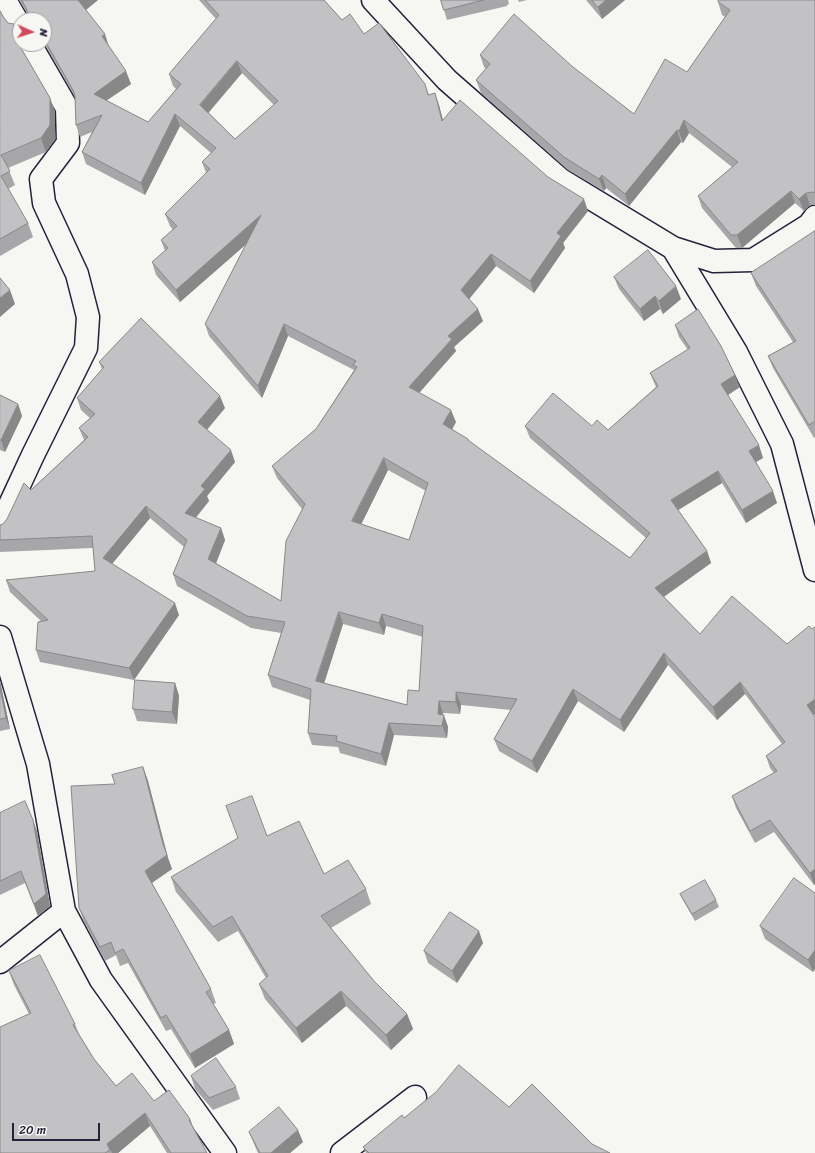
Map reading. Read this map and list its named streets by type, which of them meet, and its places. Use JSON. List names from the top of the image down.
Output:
{
  "scale_bar": "20 m",
  "north": "right"
}
